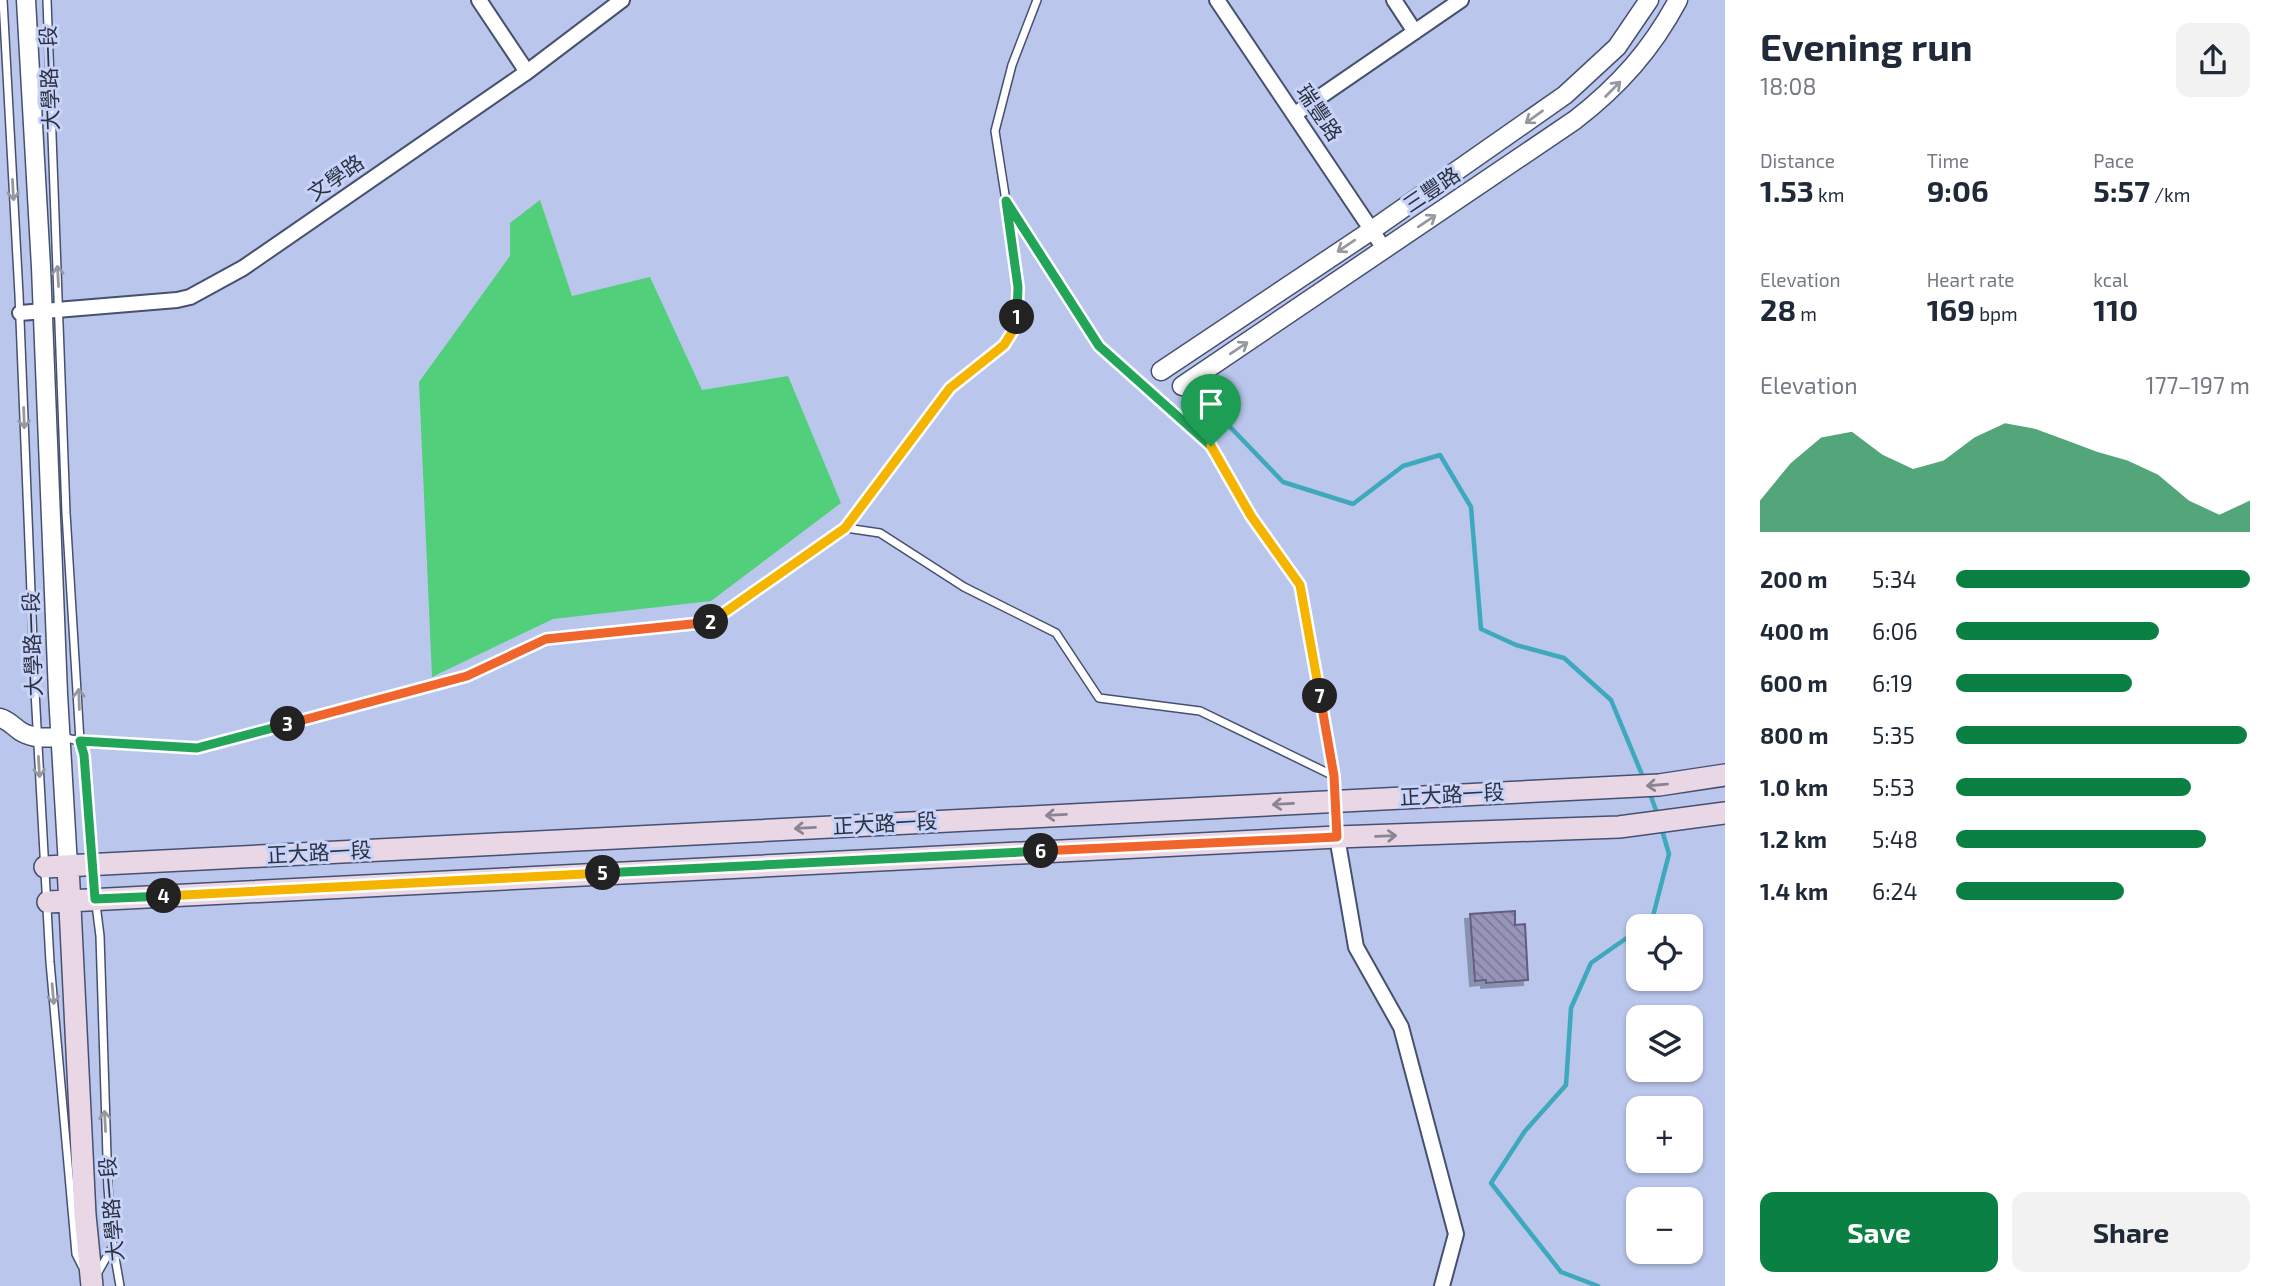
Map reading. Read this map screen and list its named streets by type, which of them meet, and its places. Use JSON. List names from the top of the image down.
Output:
{
  "streets": {
    "main road": ["大學路一段", "正大路一段"],
    "street": ["瑞豐路", "文學路", "三豐路"]
  },
  "crossings": [
    ["大學路一段", "文學路"],
    ["大學路一段", "正大路一段"],
    ["瑞豐路", "三豐路"]
  ],
  "page": {
    "heading": ["Evening run", "18:08"],
    "stats": [
      ["Distance", "1.53 km"],
      ["Time", "9:06"],
      ["Pace", "5:57 /km"],
      ["Elevation", "28 m"],
      ["Heart rate", "169 bpm"],
      ["kcal", "110"]
    ],
    "pins": [
      "1",
      "2",
      "7",
      "3",
      "6",
      "5",
      "4"
    ],
    "chart": ["Elevation", "177–197 m"],
    "list": [
      {
        "name": "200 m",
        "note": "5:34"
      },
      {
        "name": "400 m",
        "note": "6:06"
      },
      {
        "name": "600 m",
        "note": "6:19"
      },
      {
        "name": "800 m",
        "note": "5:35"
      },
      {
        "name": "1.0 km",
        "note": "5:53"
      },
      {
        "name": "1.2 km",
        "note": "5:48"
      },
      {
        "name": "1.4 km",
        "note": "6:24"
      }
    ],
    "map_buttons": ["+", "−"],
    "buttons": ["Save", "Share"]
  }
}
